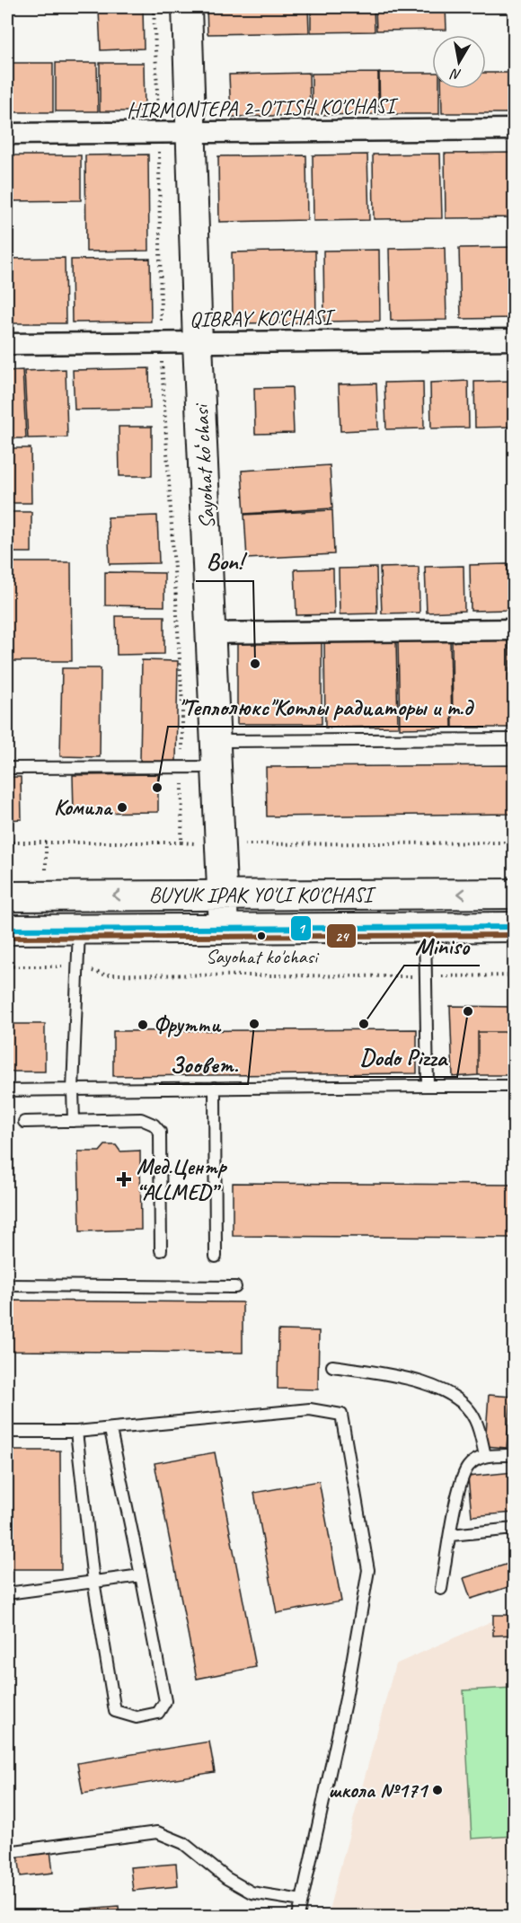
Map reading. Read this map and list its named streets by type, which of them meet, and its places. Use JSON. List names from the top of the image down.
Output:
{
  "streets": {
    "main road": ["Sayohat koʻchasi", "BUYUK IPAK YO'LI KO'CHASI"],
    "street": ["HIRMONTEPA 2-O'TISH KO'CHASI", "QIBRAY KO'CHASI"]
  },
  "crossings": [
    ["HIRMONTEPA 2-O'TISH KO'CHASI", "Sayohat koʻchasi"],
    ["QIBRAY KO'CHASI", "Sayohat koʻchasi"],
    ["Sayohat koʻchasi", "BUYUK IPAK YO'LI KO'CHASI"]
  ],
  "places": {
    "other": [
      "Bon!",
      "\"Теплолюкс\"Котлы радиаторы и т.д",
      "Комила",
      "Sayohat ko'chasi",
      "Dodo Pizza",
      "Зоовет.",
      "Miniso",
      "Фрутти",
      "школа №171"
    ],
    "health": ["Мед.Центр “ALLMED”"]
  },
  "lines": ["transit line 1", "transit line 24"],
  "north": "bottom"
}
